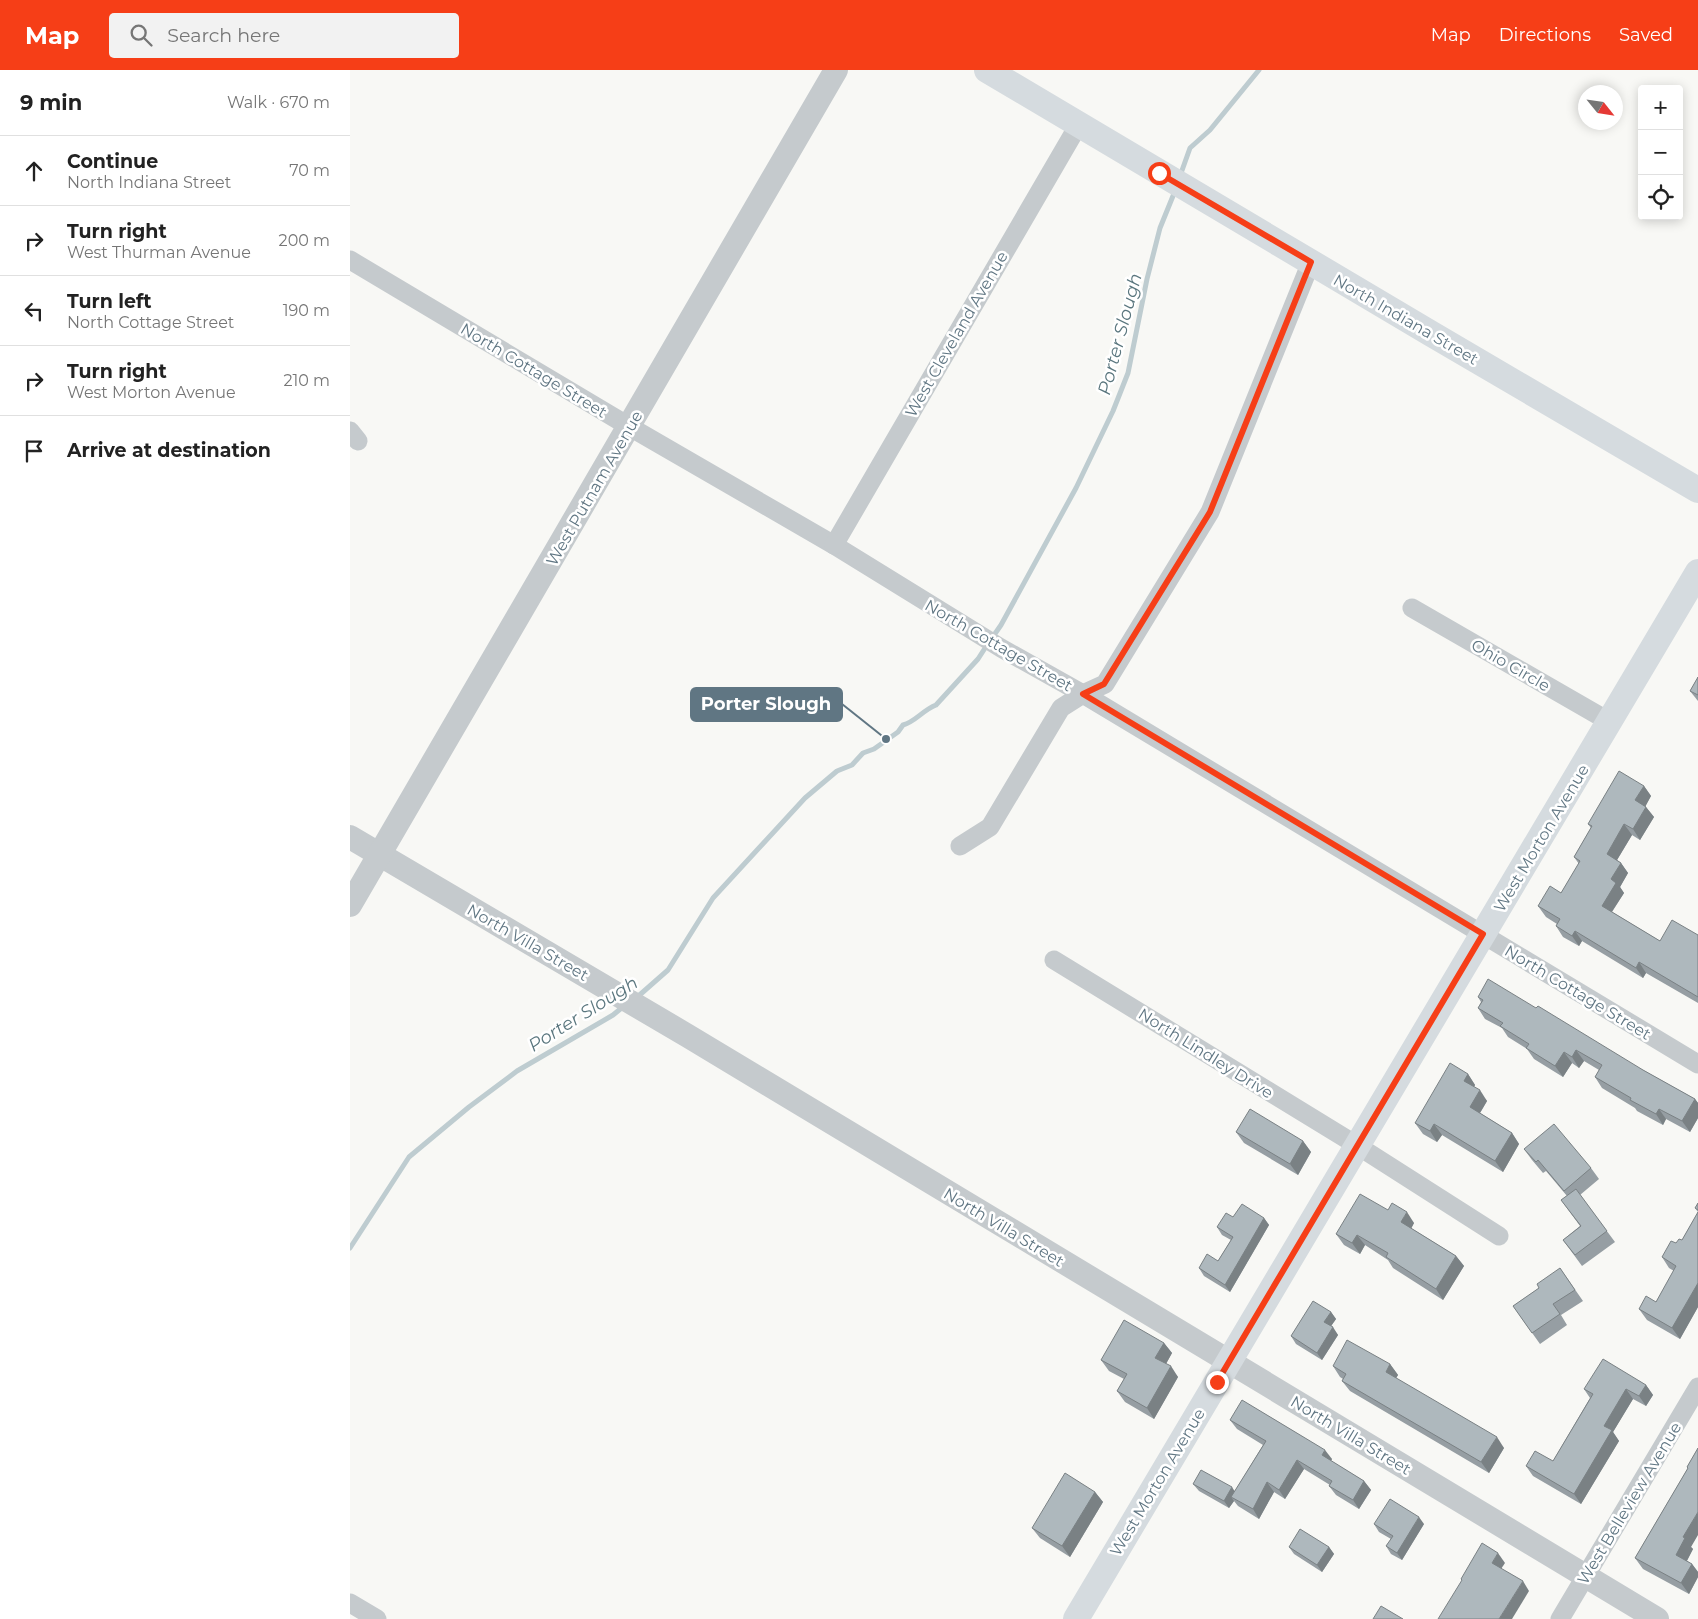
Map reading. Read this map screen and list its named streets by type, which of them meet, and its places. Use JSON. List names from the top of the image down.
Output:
{
  "streets": {
    "main road": ["North Indiana Street", "West Morton Avenue"],
    "street": [
      "West Cleveland Avenue",
      "North Cottage Street",
      "West Putnam Avenue",
      "Ohio Circle",
      "North Villa Street",
      "North Lindley Drive",
      "West Belleview Avenue"
    ]
  },
  "crossings": [
    ["North Indiana Street", "West Cleveland Avenue"],
    ["West Cleveland Avenue", "North Cottage Street"],
    ["North Cottage Street", "West Putnam Avenue"],
    ["North Cottage Street", "West Morton Avenue"],
    ["West Putnam Avenue", "North Villa Street"],
    ["Ohio Circle", "West Morton Avenue"],
    ["West Morton Avenue", "North Villa Street"],
    ["West Morton Avenue", "North Lindley Drive"],
    ["North Villa Street", "West Belleview Avenue"]
  ],
  "water": ["Porter Slough"],
  "places": ["Porter Slough"],
  "north": "bottom right",
  "page": {
    "header": "Map",
    "search": "Search here",
    "nav": ["Map", "Directions", "Saved"],
    "heading": ["9 min", "Walk · 670 m"],
    "map_buttons": ["+", "−"],
    "list": [
      ["Continue", "North Indiana Street", "70 m"],
      ["Turn right", "West Thurman Avenue", "200 m"],
      ["Turn left", "North Cottage Street", "190 m"],
      ["Turn right", "West Morton Avenue", "210 m"],
      "Arrive at destination"
    ]
  }
}
